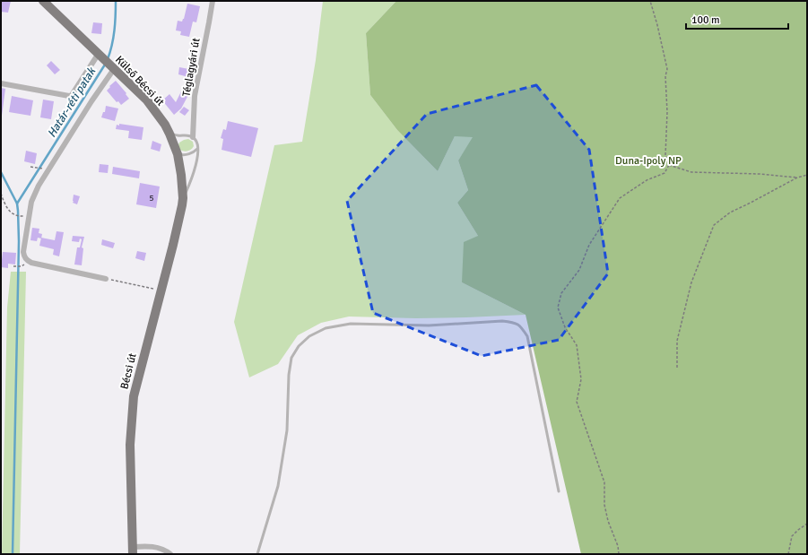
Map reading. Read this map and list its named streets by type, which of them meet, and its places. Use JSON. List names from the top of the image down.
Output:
{
  "streets": {
    "main road": ["Külső Bécsi út", "Bécsi út"],
    "street": ["Téglagyári út"]
  },
  "crossings": [
    ["Téglagyári út", "Külső Bécsi út"],
    ["Külső Bécsi út", "Bécsi út"]
  ],
  "water": ["Határ-réti patak"],
  "parks": ["Duna-Ipoly NP"],
  "house_numbers": ["5"],
  "scale_bar": "100 m"
}
